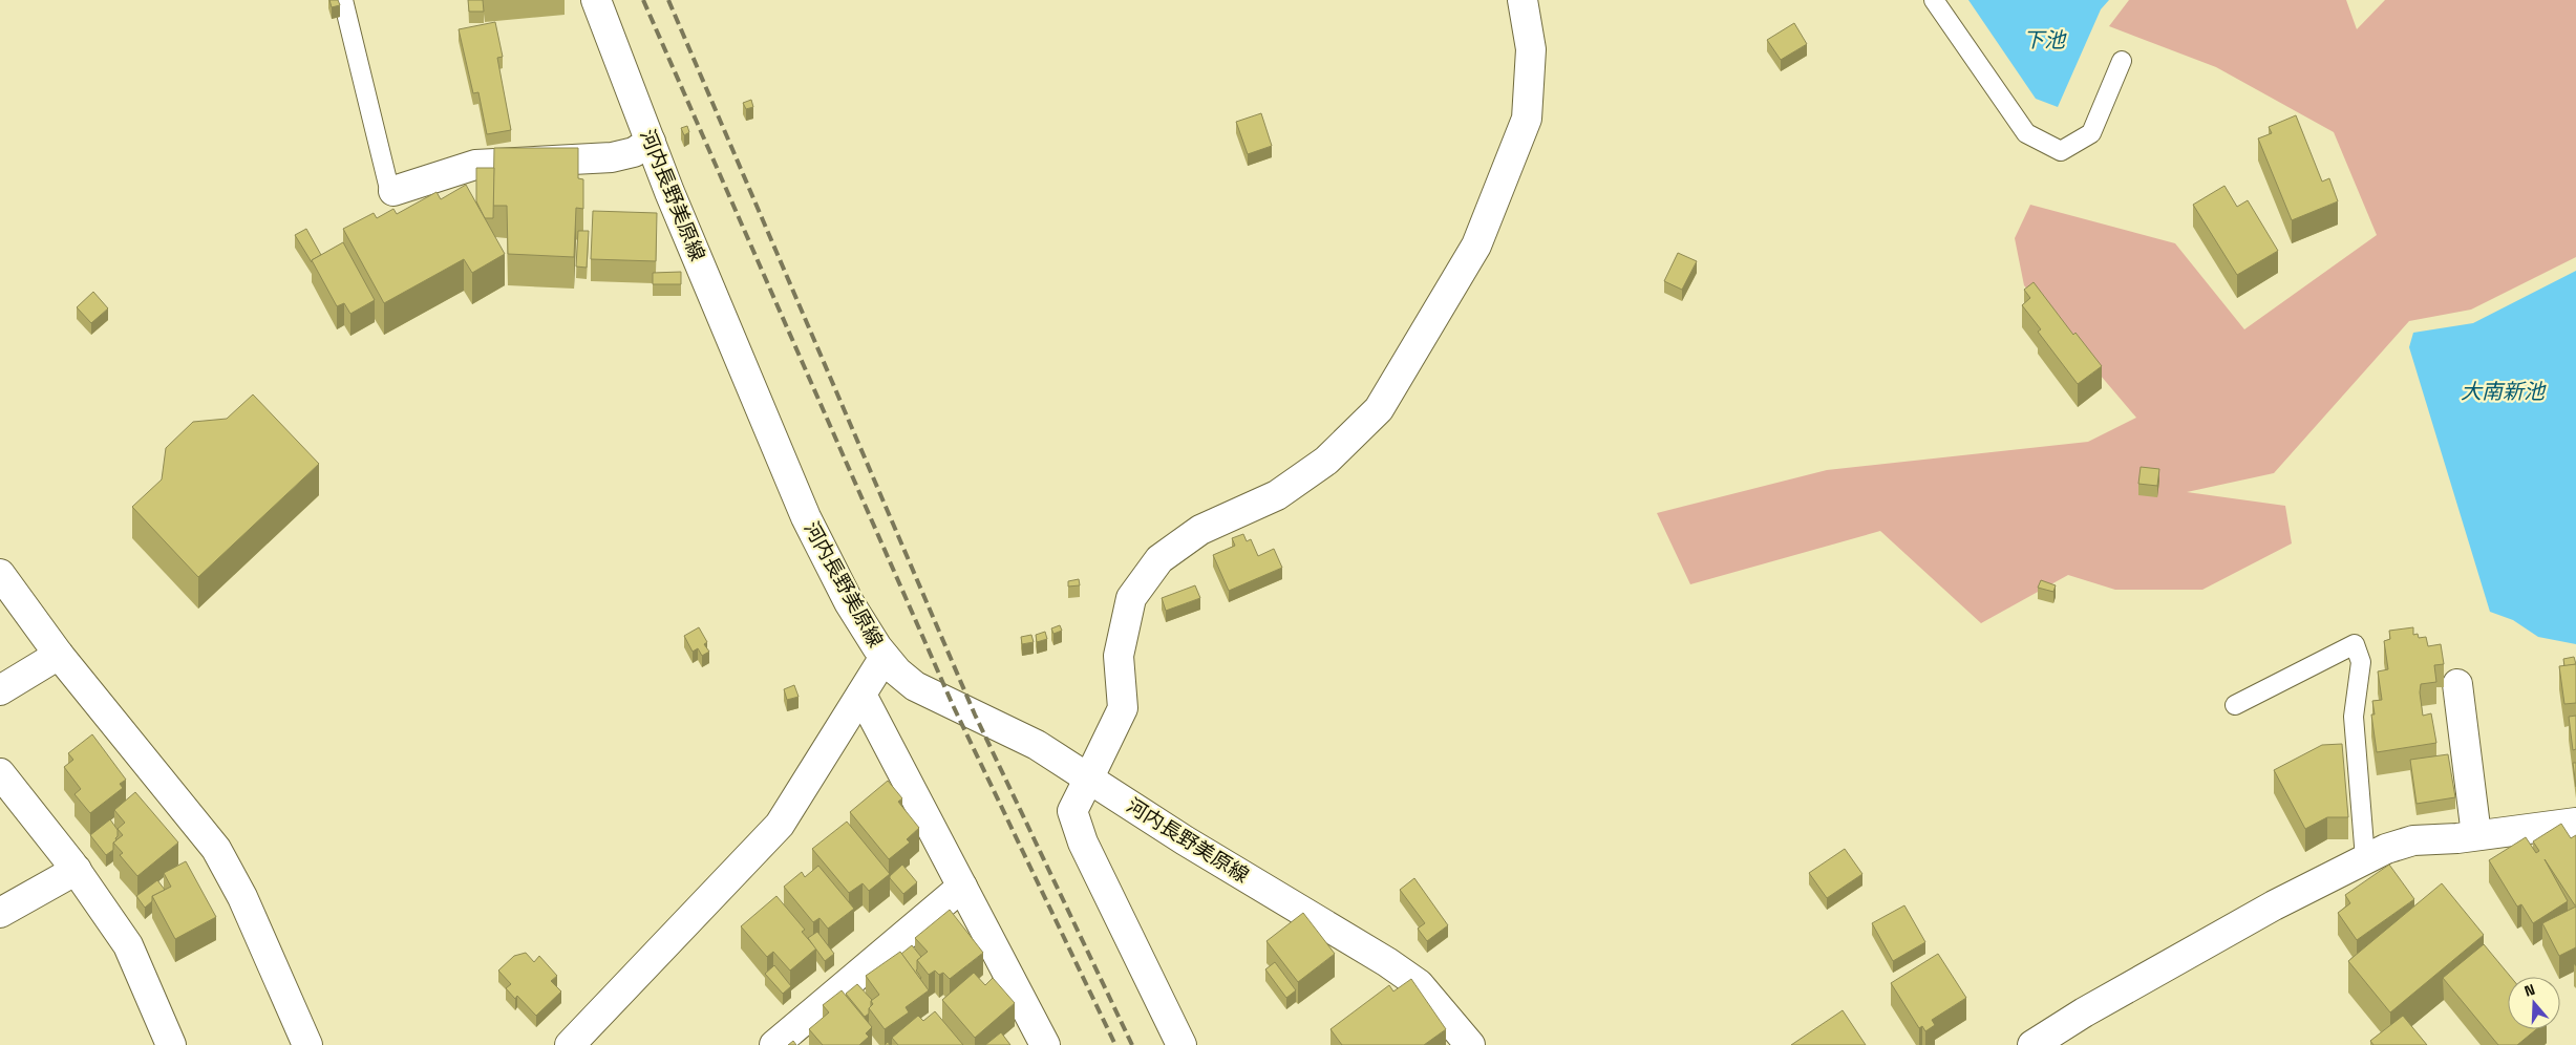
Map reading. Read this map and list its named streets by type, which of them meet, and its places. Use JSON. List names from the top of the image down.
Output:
{
  "streets": {
    "street": ["河内長野美原線"]
  },
  "water": ["下池", "大南新池"],
  "north": "top"
}
